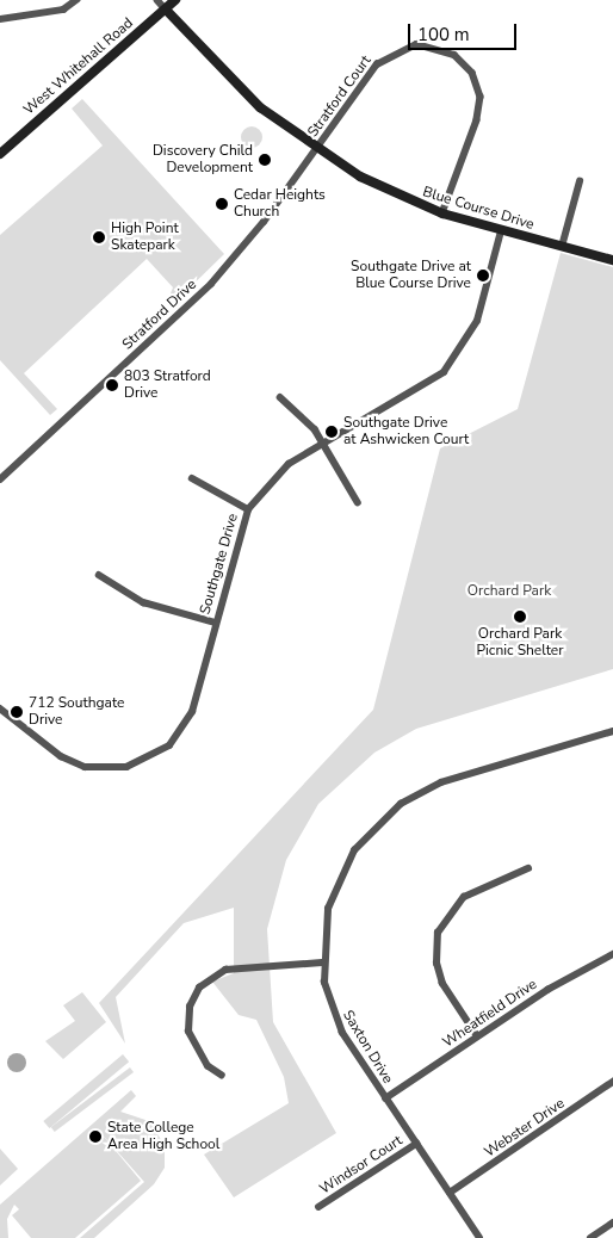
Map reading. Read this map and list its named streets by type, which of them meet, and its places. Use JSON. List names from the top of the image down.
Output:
{
  "streets": {
    "main road": ["West Whitehall Road", "Blue Course Drive"],
    "street": [
      "Stratford Court",
      "Stratford Drive",
      "Southgate Drive",
      "Wheatfield Drive",
      "Saxton Drive",
      "Webster Drive",
      "Windsor Court"
    ]
  },
  "crossings": [
    ["West Whitehall Road", "Blue Course Drive"],
    ["Stratford Court", "Blue Course Drive"],
    ["Stratford Court", "Stratford Drive"],
    ["Blue Course Drive", "Stratford Drive"],
    ["Blue Course Drive", "Southgate Drive"],
    ["Wheatfield Drive", "Saxton Drive"],
    ["Saxton Drive", "Webster Drive"],
    ["Saxton Drive", "Windsor Court"]
  ],
  "parks": ["Orchard Park"],
  "places": [
    "Discovery Child Development",
    "Cedar Heights Church",
    "High Point Skatepark",
    "Southgate Drive at Blue Course Drive",
    "803 Stratford Drive",
    "Southgate Drive at Ashwicken Court",
    "Orchard Park Picnic Shelter",
    "712 Southgate Drive",
    "State College Area High School"
  ],
  "scale_bar": "100 m"
}
